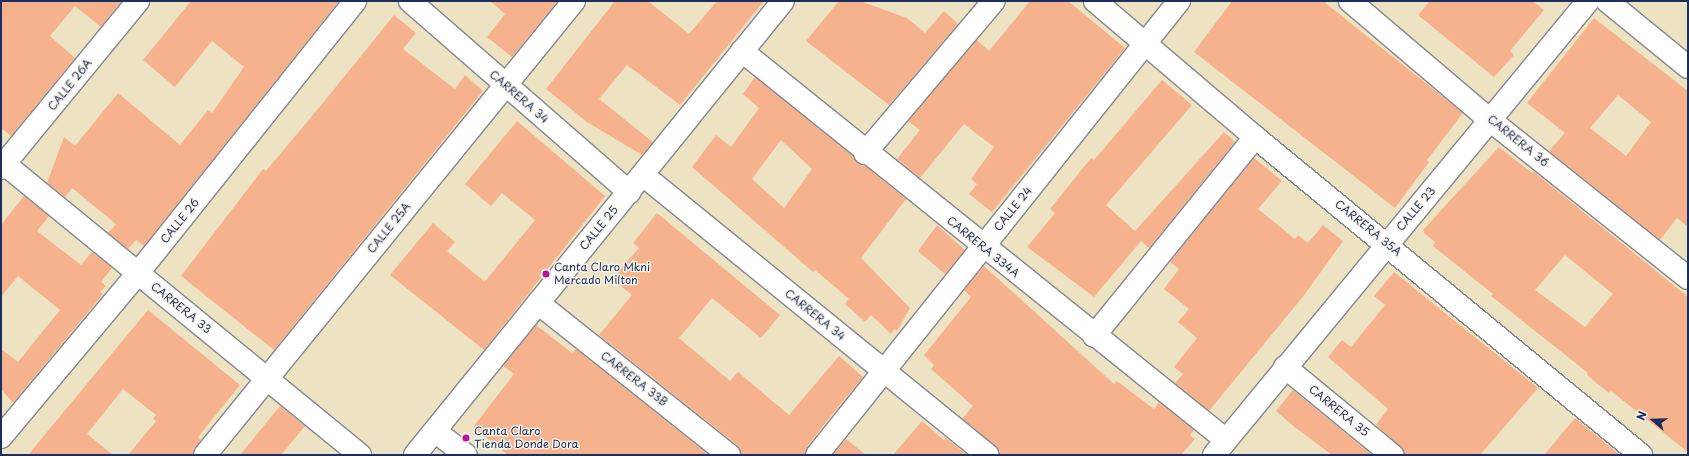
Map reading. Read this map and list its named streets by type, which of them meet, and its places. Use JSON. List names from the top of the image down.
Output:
{
  "streets": {
    "street": [
      "CALLE 26A",
      "CARRERA 34",
      "CARRERA 36",
      "CALLE 24",
      "CALLE 23",
      "CALLE 26",
      "CALLE 25A",
      "CALLE 25",
      "CARRERA 35A",
      "CARRERA 334A",
      "CARRERA 33",
      "CARRERA 33B",
      "CARRERA 35"
    ]
  },
  "crossings": [
    ["CALLE 26A", "CARRERA 33"],
    ["CARRERA 34", "CALLE 24"],
    ["CARRERA 34", "CALLE 25A"],
    ["CARRERA 34", "CALLE 25"],
    ["CARRERA 36", "CALLE 23"],
    ["CALLE 24", "CARRERA 35A"],
    ["CALLE 24", "CARRERA 334A"],
    ["CALLE 23", "CARRERA 35A"],
    ["CALLE 23", "CARRERA 334A"],
    ["CALLE 23", "CARRERA 35"],
    ["CALLE 26", "CARRERA 33"],
    ["CALLE 25A", "CARRERA 33"],
    ["CALLE 25", "CARRERA 334A"],
    ["CALLE 25", "CARRERA 33B"]
  ],
  "places": ["Canta Claro Mkni Mercado Milton", "Canta Claro Tienda Donde Dora"],
  "north": "left"
}
